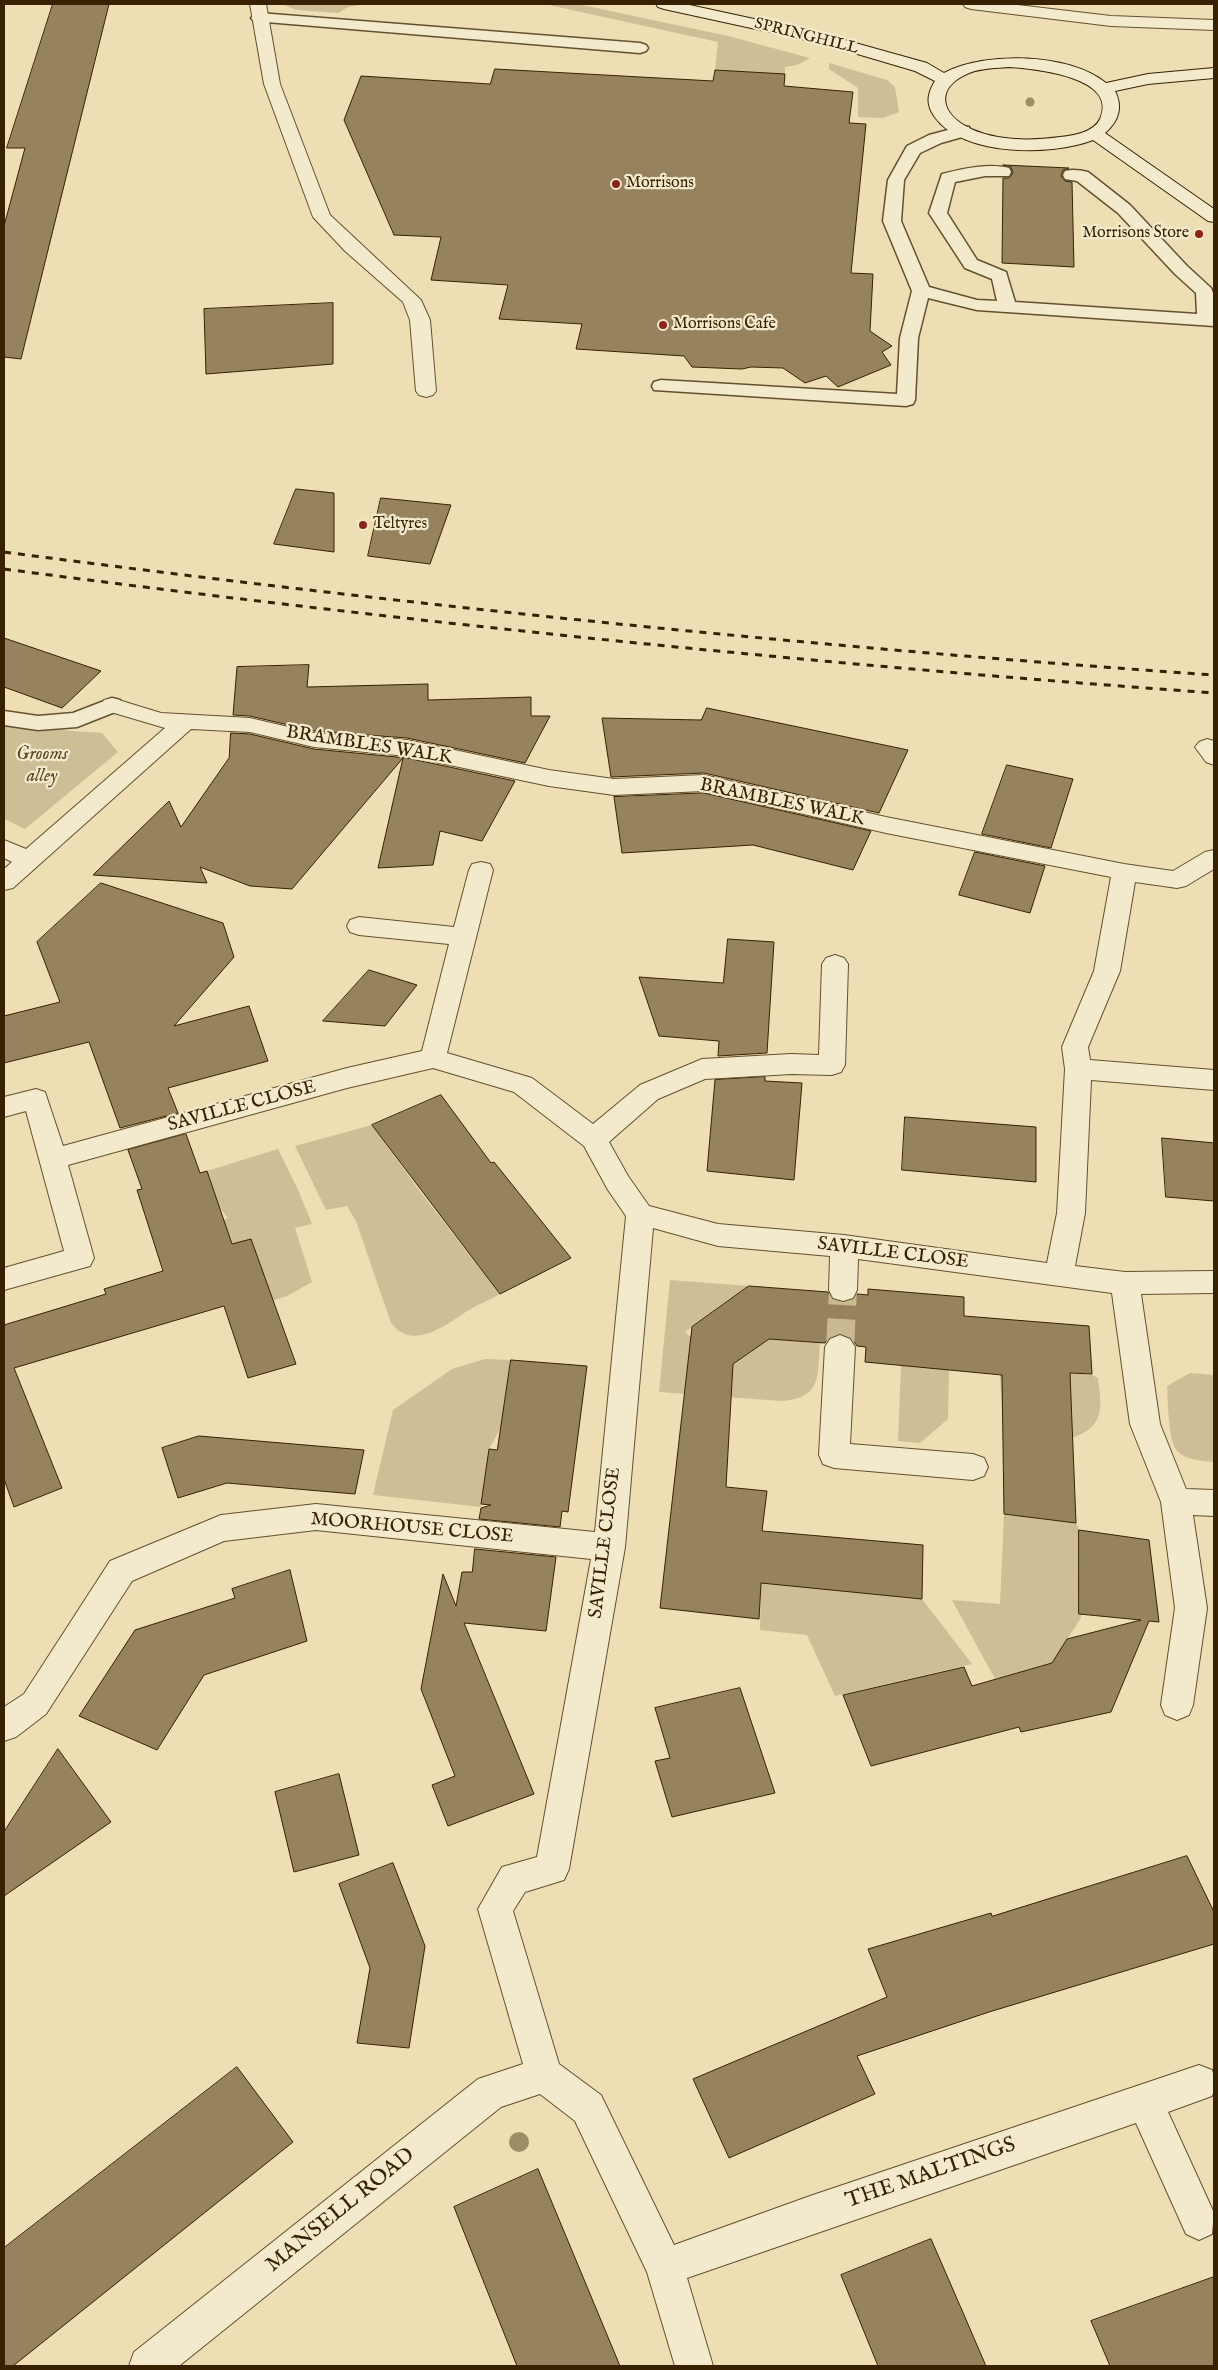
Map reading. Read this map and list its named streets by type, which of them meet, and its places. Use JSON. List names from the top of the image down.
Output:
{
  "streets": {
    "street": [
      "SPRINGHILL",
      "BRAMBLES WALK",
      "SAVILLE CLOSE",
      "MOORHOUSE CLOSE",
      "THE MALTINGS",
      "MANSELL ROAD"
    ]
  },
  "crossings": [
    ["SAVILLE CLOSE", "MOORHOUSE CLOSE"],
    ["SAVILLE CLOSE", "MANSELL ROAD"]
  ],
  "parks": ["Grooms alley"],
  "places": [
    "Morrisons",
    "Morrisons Store",
    "Morrisons Cafe",
    "Teltyres"
  ]
}
